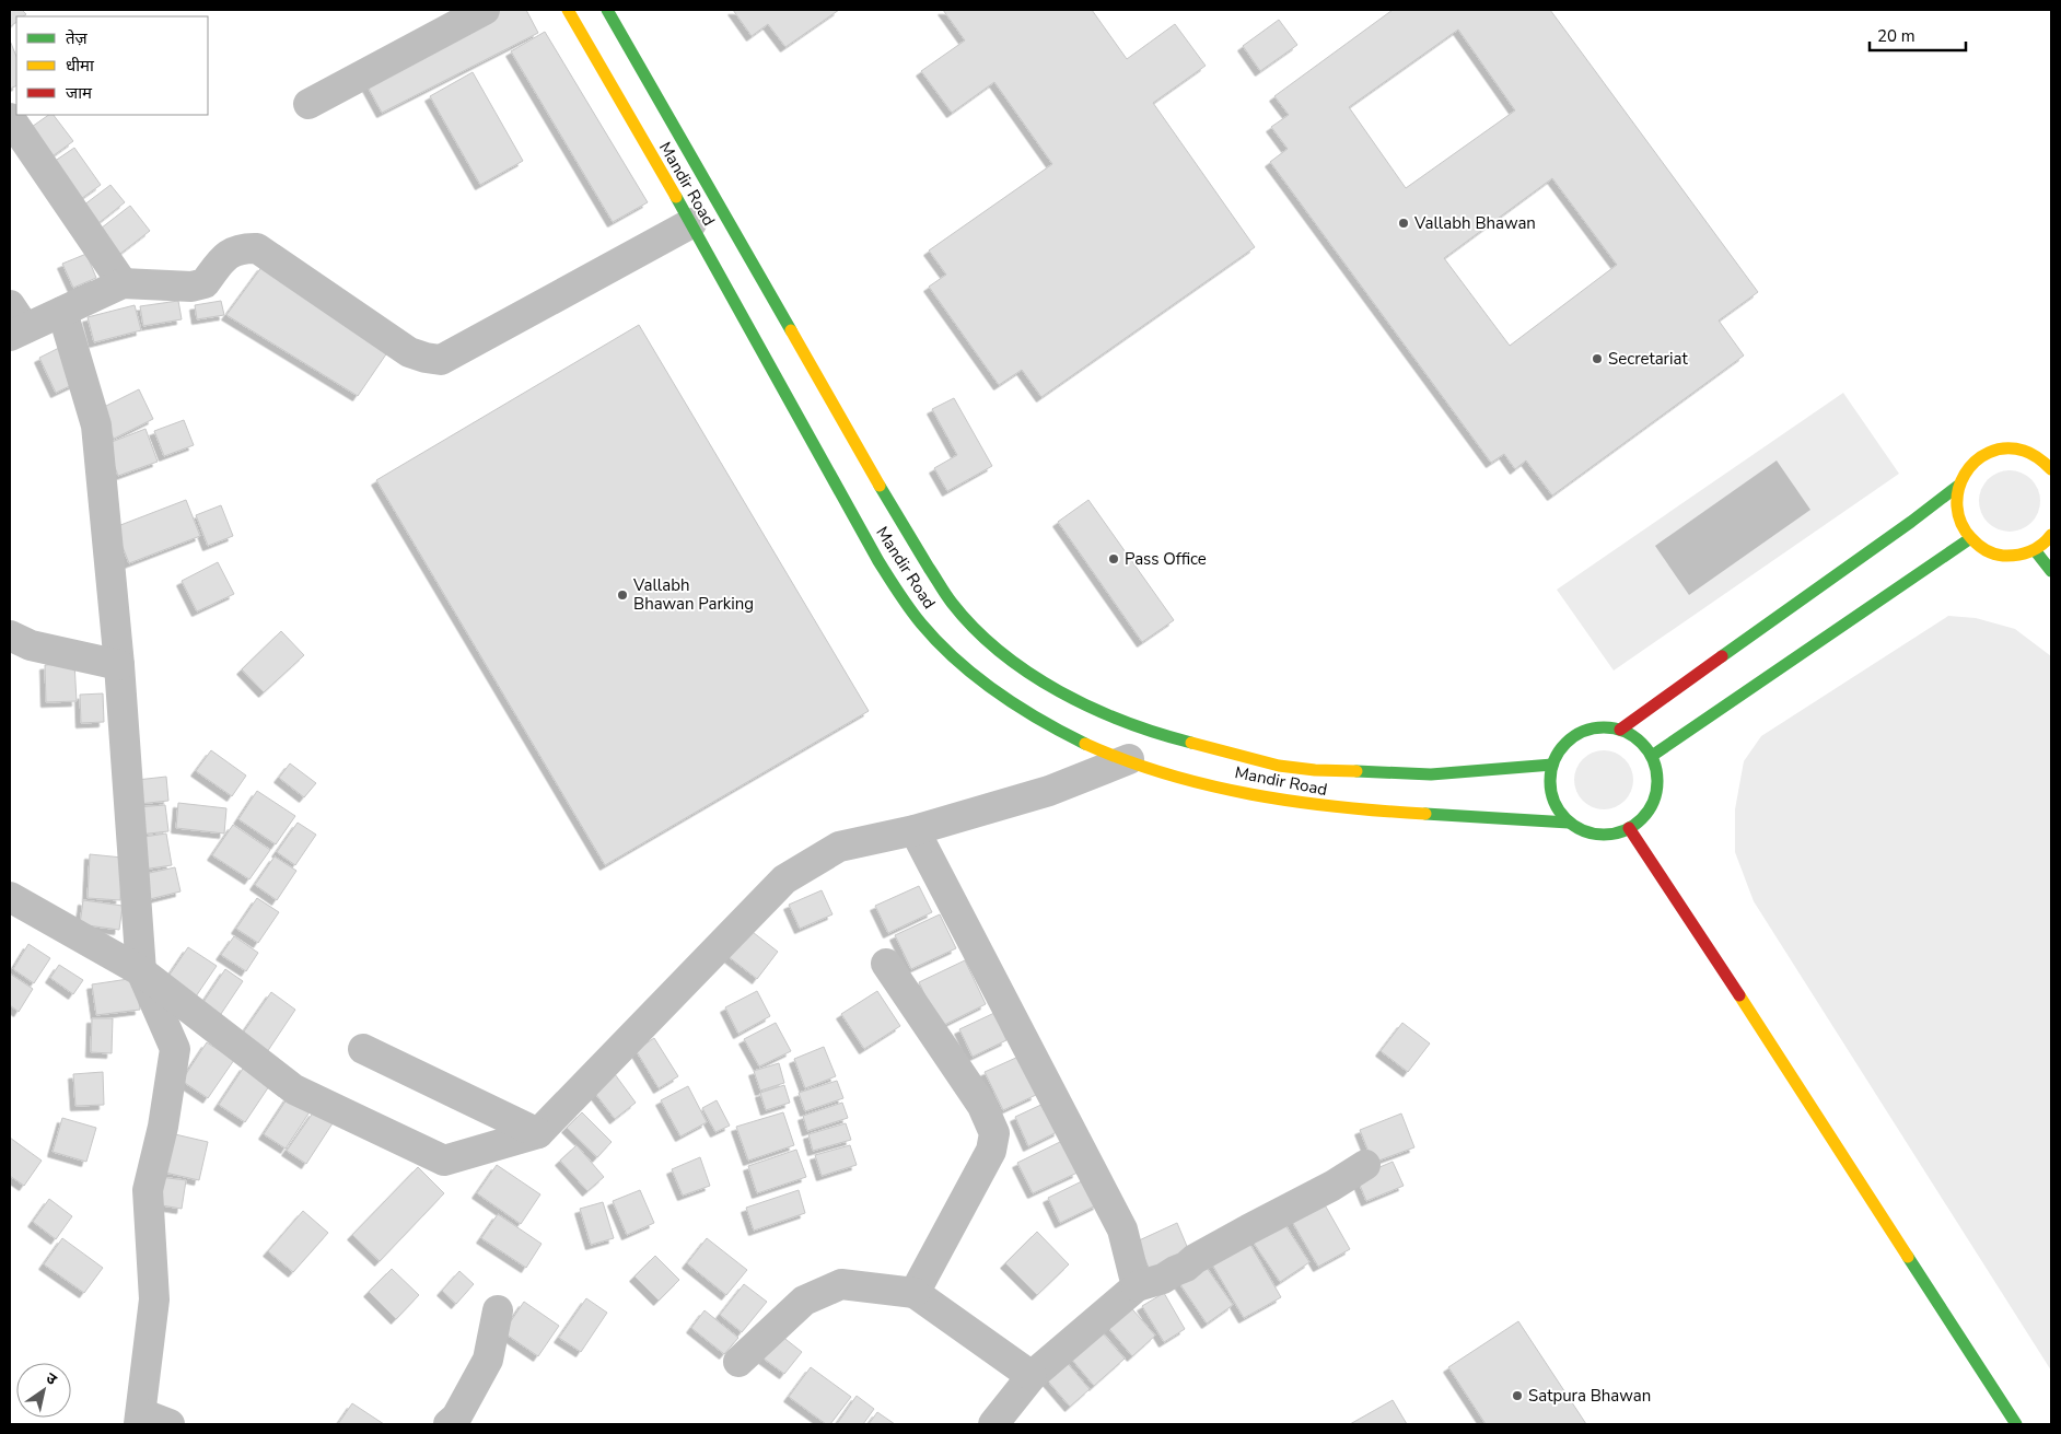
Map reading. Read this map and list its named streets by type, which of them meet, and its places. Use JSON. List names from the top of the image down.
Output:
{
  "streets": {
    "street": ["Mandir Road"]
  },
  "places": [
    "Vallabh Bhawan",
    "Secretariat",
    "Pass Office",
    "Vallabh Bhawan Parking",
    "Satpura Bhawan"
  ],
  "legend": ["तेज़", "धीमा", "जाम"],
  "scale_bar": "20 m",
  "north": "top right"
}
